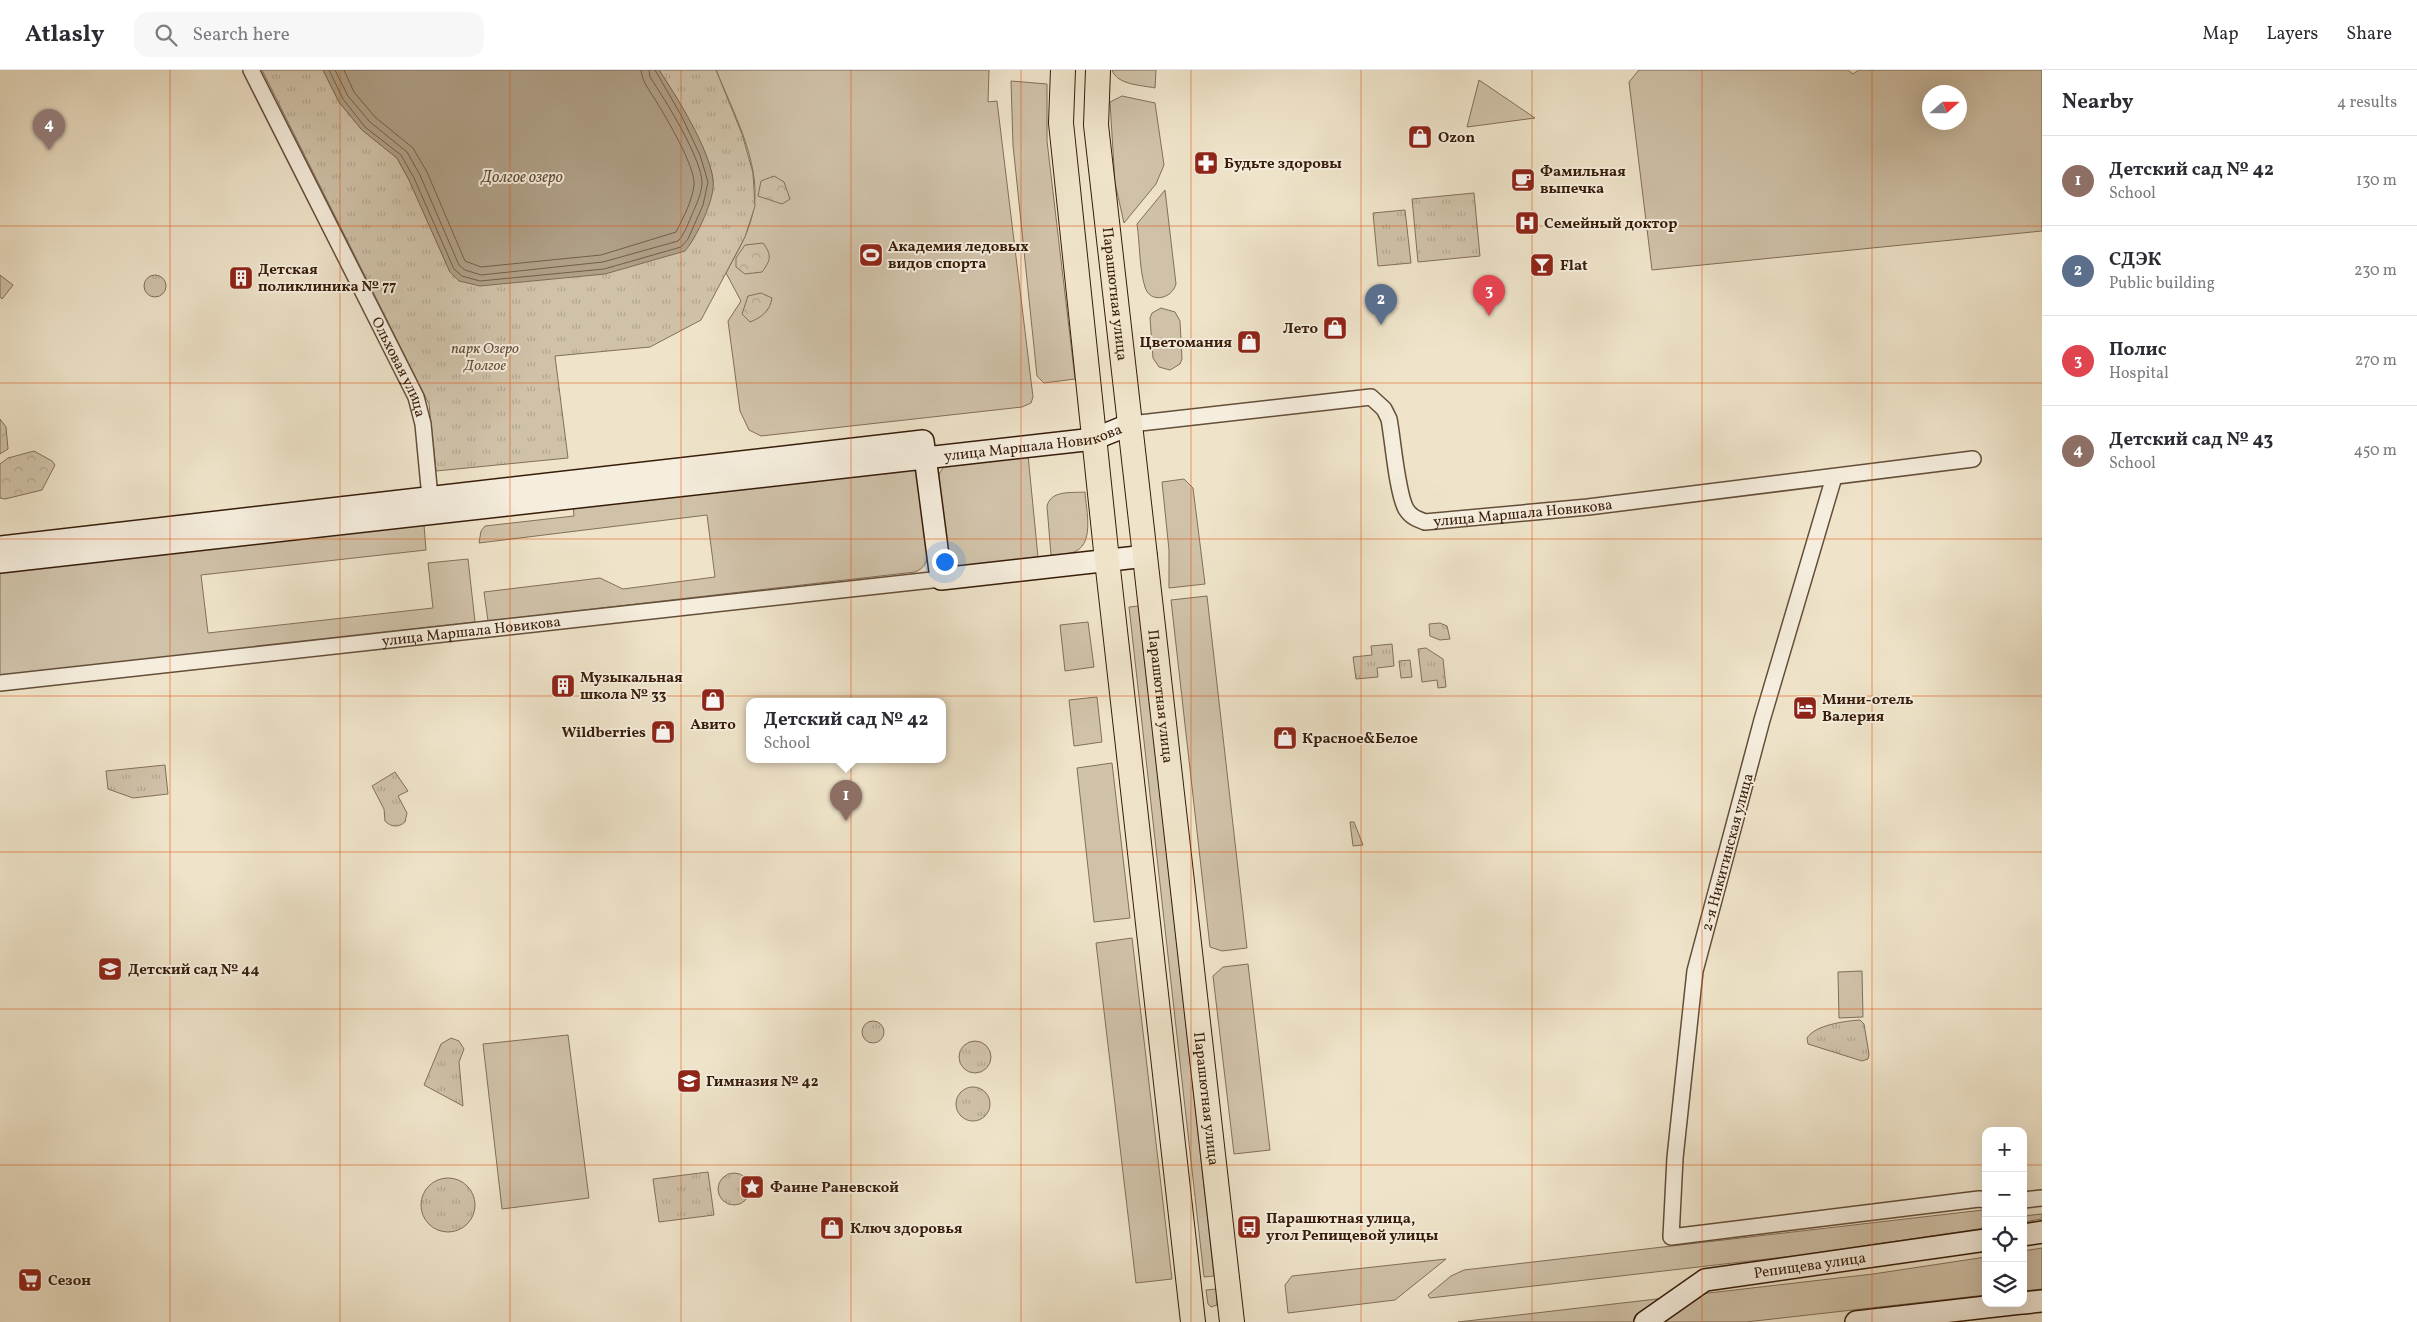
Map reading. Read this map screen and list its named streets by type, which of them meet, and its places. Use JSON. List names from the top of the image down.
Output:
{
  "streets": {
    "main road": ["Парашютная улица"],
    "street": [
      "Ольховая улица",
      "улица Маршала Новикова",
      "2-я Никитинская улица",
      "Репищева улица"
    ]
  },
  "crossings": [
    ["Парашютная улица", "улица Маршала Новикова"],
    ["Ольховая улица", "улица Маршала Новикова"],
    ["улица Маршала Новикова", "2-я Никитинская улица"]
  ],
  "water": ["Долгое озеро"],
  "parks": ["парк Озеро Долгое"],
  "places": {
    "shop": [
      "Ozon",
      "Лето",
      "Цветомания",
      "Авито",
      "Wildberries",
      "Красное&Белое",
      "Ключ здоровья"
    ],
    "pharmacy": ["Будьте здоровы"],
    "cafe": ["Фамильная выпечка"],
    "hospital": ["Семейный доктор"],
    "sports": ["Академия ледовых видов спорта"],
    "bar": ["Flat"],
    "building": ["Детская поликлиника № 77", "Музыкальная школа № 33"],
    "hotel": ["Мини-отель Валерия"],
    "school or university": ["Детский сад № 44", "Гимназия № 42"],
    "place": ["Фаине Раневской"],
    "bus stop": ["Парашютная улица, угол Репищевой улицы"],
    "supermarket": ["Сезон"]
  },
  "north": "right",
  "page": {
    "header": "Atlasly",
    "search": "Search here",
    "nav": ["Map", "Layers", "Share"],
    "heading": ["Nearby", "4 results"],
    "pins": [
      "4",
      "3",
      "2",
      "1"
    ],
    "list": [
      {
        "mark": "1",
        "name": "Детский сад № 42",
        "note": "School",
        "value": "130 m"
      },
      {
        "mark": "2",
        "name": "СДЭК",
        "note": "Public building",
        "value": "230 m"
      },
      {
        "mark": "3",
        "name": "Полис",
        "note": "Hospital",
        "value": "270 m"
      },
      {
        "mark": "4",
        "name": "Детский сад № 43",
        "note": "School",
        "value": "450 m"
      }
    ],
    "popup": ["Детский сад № 42", "School"],
    "map_buttons": ["+", "−"]
  }
}
